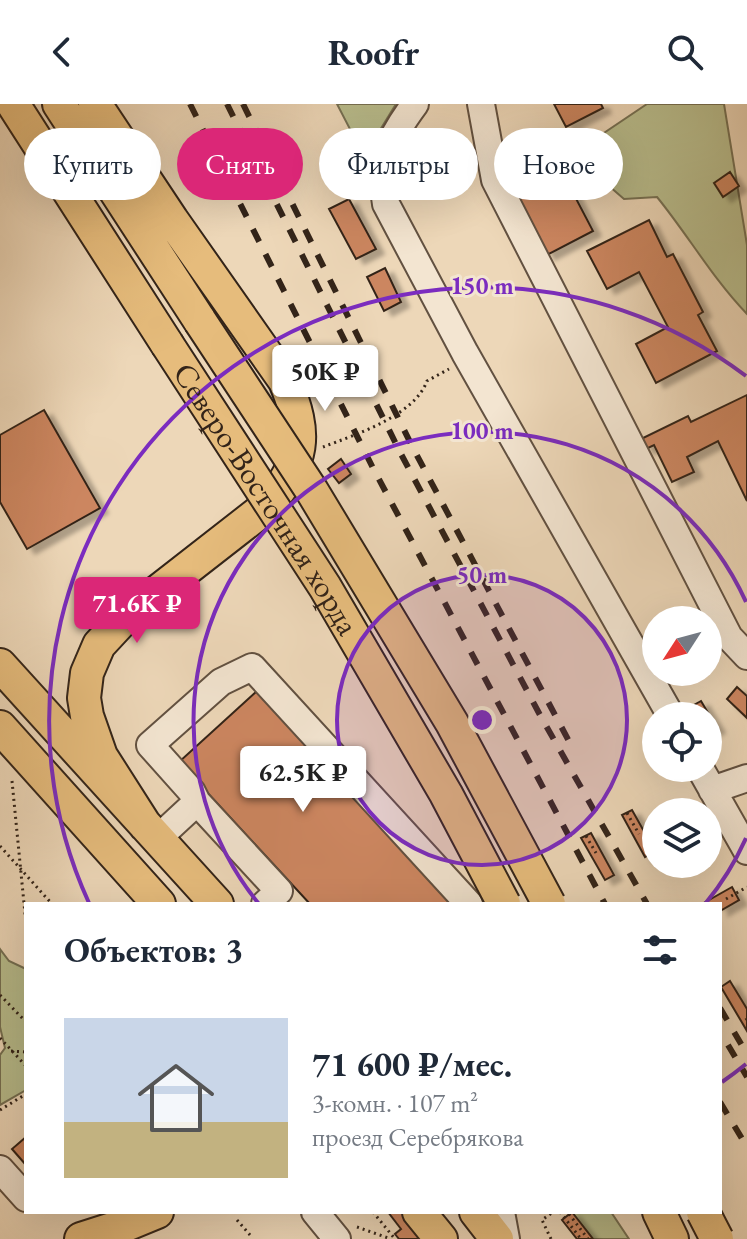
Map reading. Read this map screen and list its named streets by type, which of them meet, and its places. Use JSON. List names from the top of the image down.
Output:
{
  "streets": {
    "main road": ["Северо-Восточная хорда"]
  },
  "north": "bottom left",
  "page": {
    "header": "Roofr",
    "chip": [
      "Купить",
      "Снять",
      "Фильтры",
      "Новое"
    ],
    "price": ["50K ₽", "71.6K ₽", "62.5K ₽"],
    "heading": "Объектов: 3",
    "list": [
      {
        "name": "71 600 ₽/мес.",
        "note": "3-комн. · 107 m² · проезд Серебрякова"
      }
    ]
  },
  "rings": ["150 m", "100 m", "50 m"]
}
